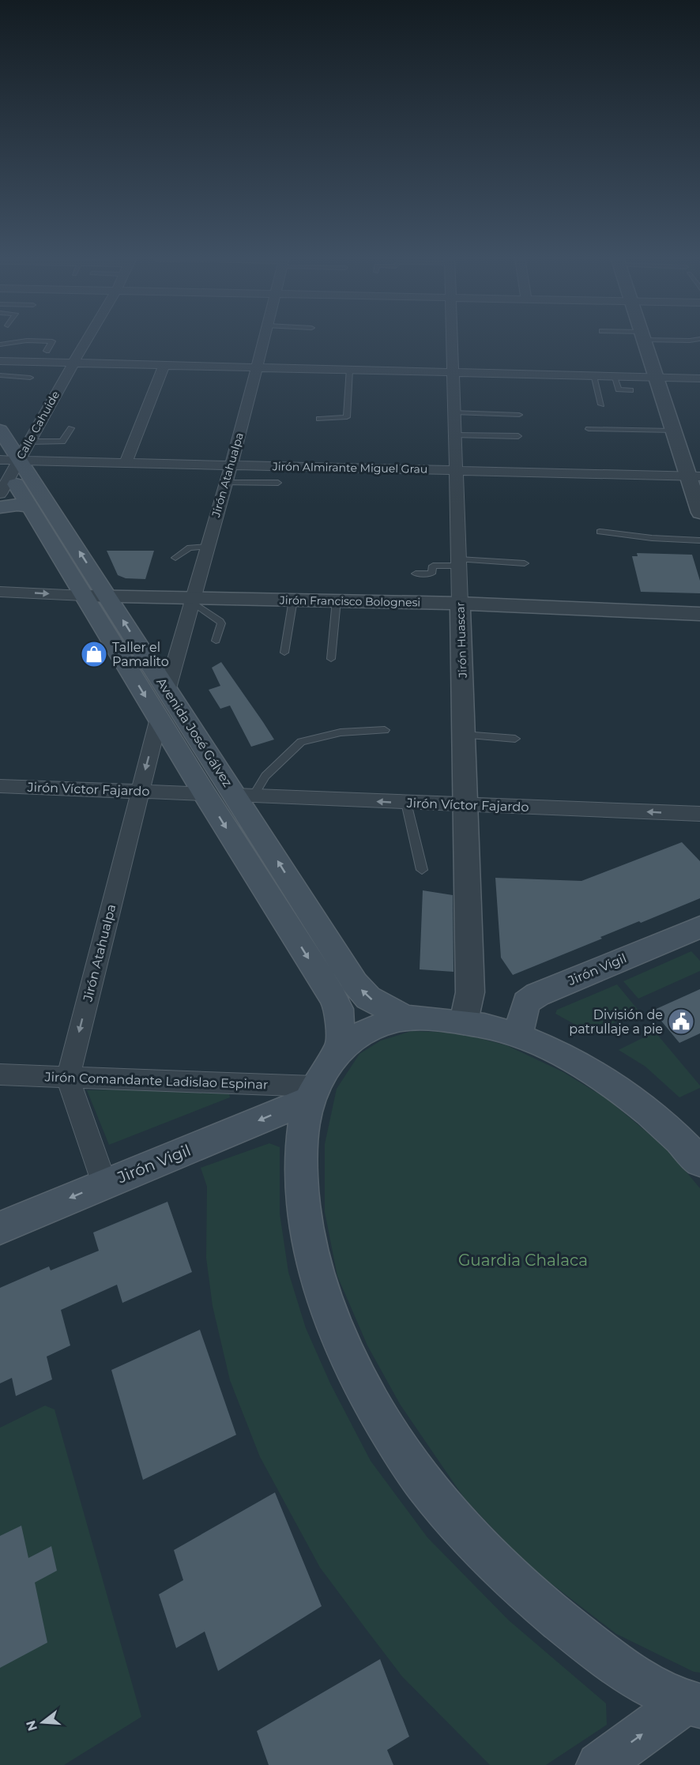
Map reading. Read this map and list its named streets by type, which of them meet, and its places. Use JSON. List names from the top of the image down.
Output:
{
  "streets": {
    "main road": ["Avenida José Gálvez", "Jirón Vigil"],
    "street": [
      "Calle Cahuide",
      "Jirón Almirante Miguel Grau",
      "Jirón Atahualpa",
      "Jirón Francisco Bolognesi",
      "Jirón Huascar",
      "Jirón Víctor Fajardo",
      "Jirón Comandante Ladislao Espinar"
    ]
  },
  "crossings": [
    ["Calle Cahuide", "Jirón Almirante Miguel Grau"],
    ["Calle Cahuide", "Avenida José Gálvez"],
    ["Jirón Almirante Miguel Grau", "Jirón Atahualpa"],
    ["Jirón Almirante Miguel Grau", "Jirón Huascar"],
    ["Jirón Almirante Miguel Grau", "Avenida José Gálvez"],
    ["Jirón Atahualpa", "Jirón Francisco Bolognesi"],
    ["Jirón Atahualpa", "Avenida José Gálvez"],
    ["Jirón Atahualpa", "Jirón Víctor Fajardo"],
    ["Jirón Atahualpa", "Jirón Comandante Ladislao Espinar"],
    ["Jirón Francisco Bolognesi", "Jirón Huascar"],
    ["Jirón Francisco Bolognesi", "Avenida José Gálvez"],
    ["Jirón Huascar", "Jirón Víctor Fajardo"],
    ["Avenida José Gálvez", "Jirón Víctor Fajardo"],
    ["Jirón Vigil", "Jirón Comandante Ladislao Espinar"]
  ],
  "one_way": ["Jirón Atahualpa", "Jirón Víctor Fajardo", "Jirón Vigil"],
  "parks": ["Guardia Chalaca"],
  "places": {
    "shop": ["Taller el Pamalito"],
    "public building": ["División de patrullaje a pie"]
  },
  "north": "left"
}
